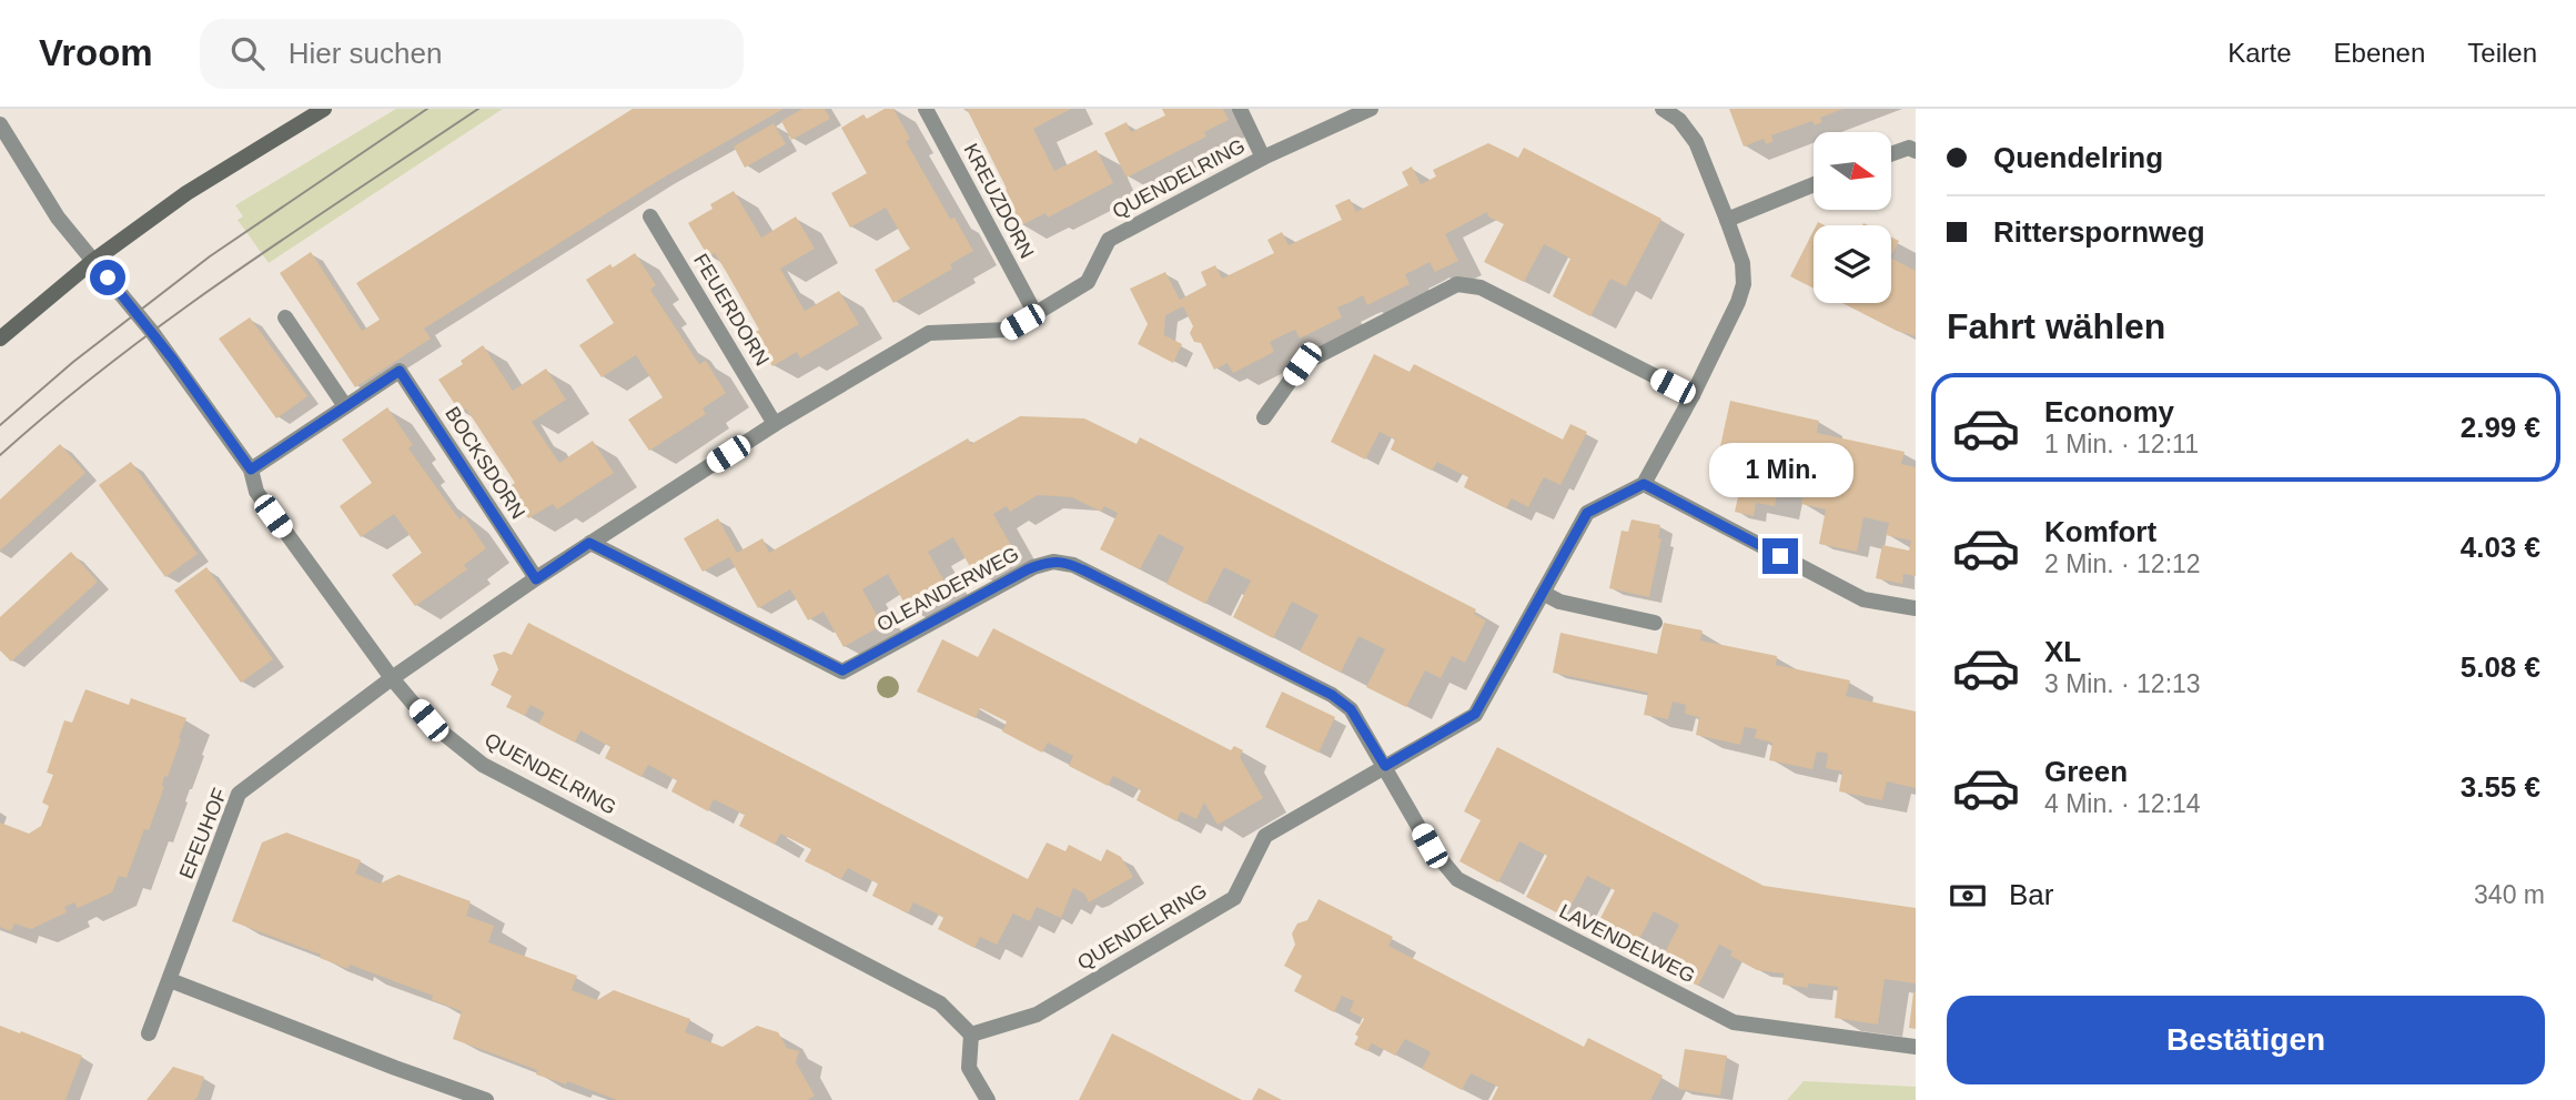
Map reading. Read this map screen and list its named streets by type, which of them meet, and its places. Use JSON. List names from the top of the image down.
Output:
{
  "streets": {
    "street": [
      "QUENDELRING",
      "KREUZDORN",
      "FEUERDORN",
      "BOCKSDORN",
      "OLEANDERWEG",
      "EFEUHOF",
      "LAVENDELWEG"
    ]
  },
  "crossings": [
    ["QUENDELRING", "KREUZDORN"],
    ["QUENDELRING", "FEUERDORN"],
    ["QUENDELRING", "BOCKSDORN"],
    ["QUENDELRING", "OLEANDERWEG"],
    ["QUENDELRING", "EFEUHOF"],
    ["QUENDELRING", "LAVENDELWEG"],
    ["OLEANDERWEG", "LAVENDELWEG"]
  ],
  "north": "right",
  "page": {
    "header": "Vroom",
    "search": "Hier suchen",
    "nav": ["Karte", "Ebenen", "Teilen"],
    "banner": ["Quendelring", "Ritterspornweg"],
    "heading": "Fahrt wählen",
    "list": [
      {
        "name": "Economy",
        "note": "1 Min. · 12:11",
        "value": "2.99 €"
      },
      {
        "name": "Komfort",
        "note": "2 Min. · 12:12",
        "value": "4.03 €"
      },
      {
        "name": "XL",
        "note": "3 Min. · 12:13",
        "value": "5.08 €"
      },
      {
        "name": "Green",
        "note": "4 Min. · 12:14",
        "value": "3.55 €"
      }
    ],
    "bubble": "1 Min.",
    "pay": ["Bar", "340 m"],
    "buttons": "Bestätigen"
  }
}
